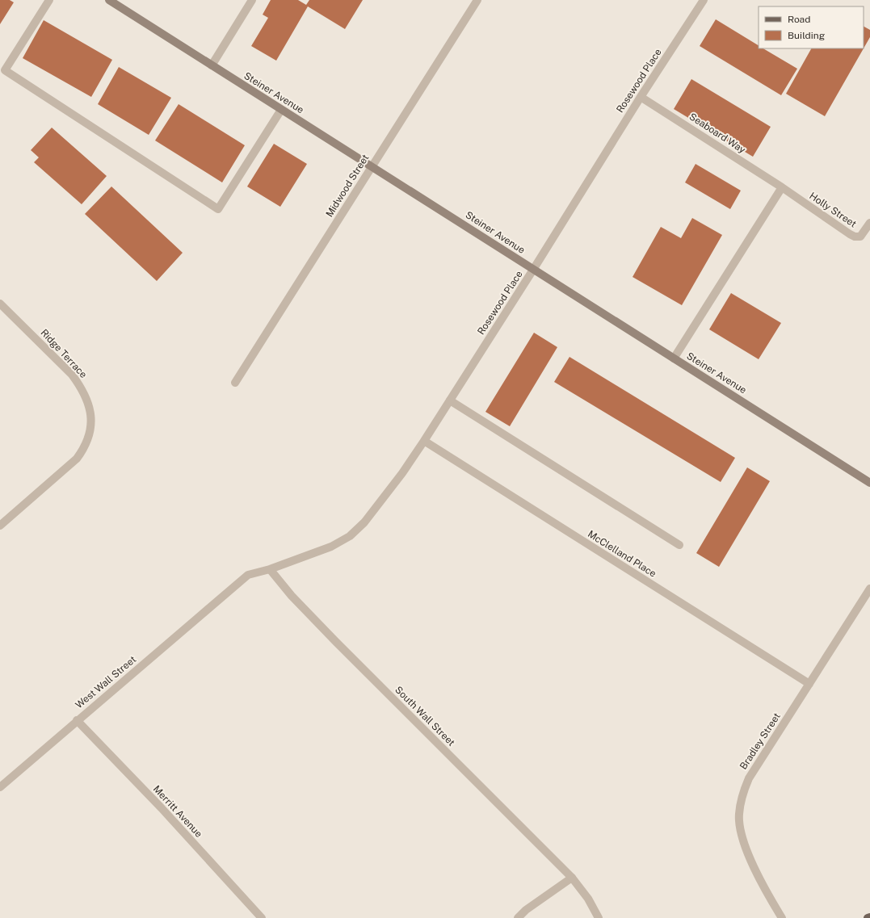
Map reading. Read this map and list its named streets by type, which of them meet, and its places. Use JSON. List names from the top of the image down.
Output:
{
  "streets": {
    "street": [
      "Rosewood Place",
      "Steiner Avenue",
      "Seaboard Way",
      "Midwood Street",
      "Holly Street",
      "Ridge Terrace",
      "McClelland Place",
      "West Wall Street",
      "South Wall Street",
      "Bradley Street",
      "Merritt Avenue"
    ]
  },
  "crossings": [
    ["Rosewood Place", "Steiner Avenue"],
    ["Rosewood Place", "Seaboard Way"],
    ["Rosewood Place", "McClelland Place"],
    ["Rosewood Place", "West Wall Street"],
    ["Rosewood Place", "South Wall Street"],
    ["Steiner Avenue", "Midwood Street"],
    ["Seaboard Way", "Holly Street"],
    ["McClelland Place", "Bradley Street"],
    ["West Wall Street", "South Wall Street"],
    ["West Wall Street", "Merritt Avenue"]
  ],
  "legend": ["Road", "Building"]
}
